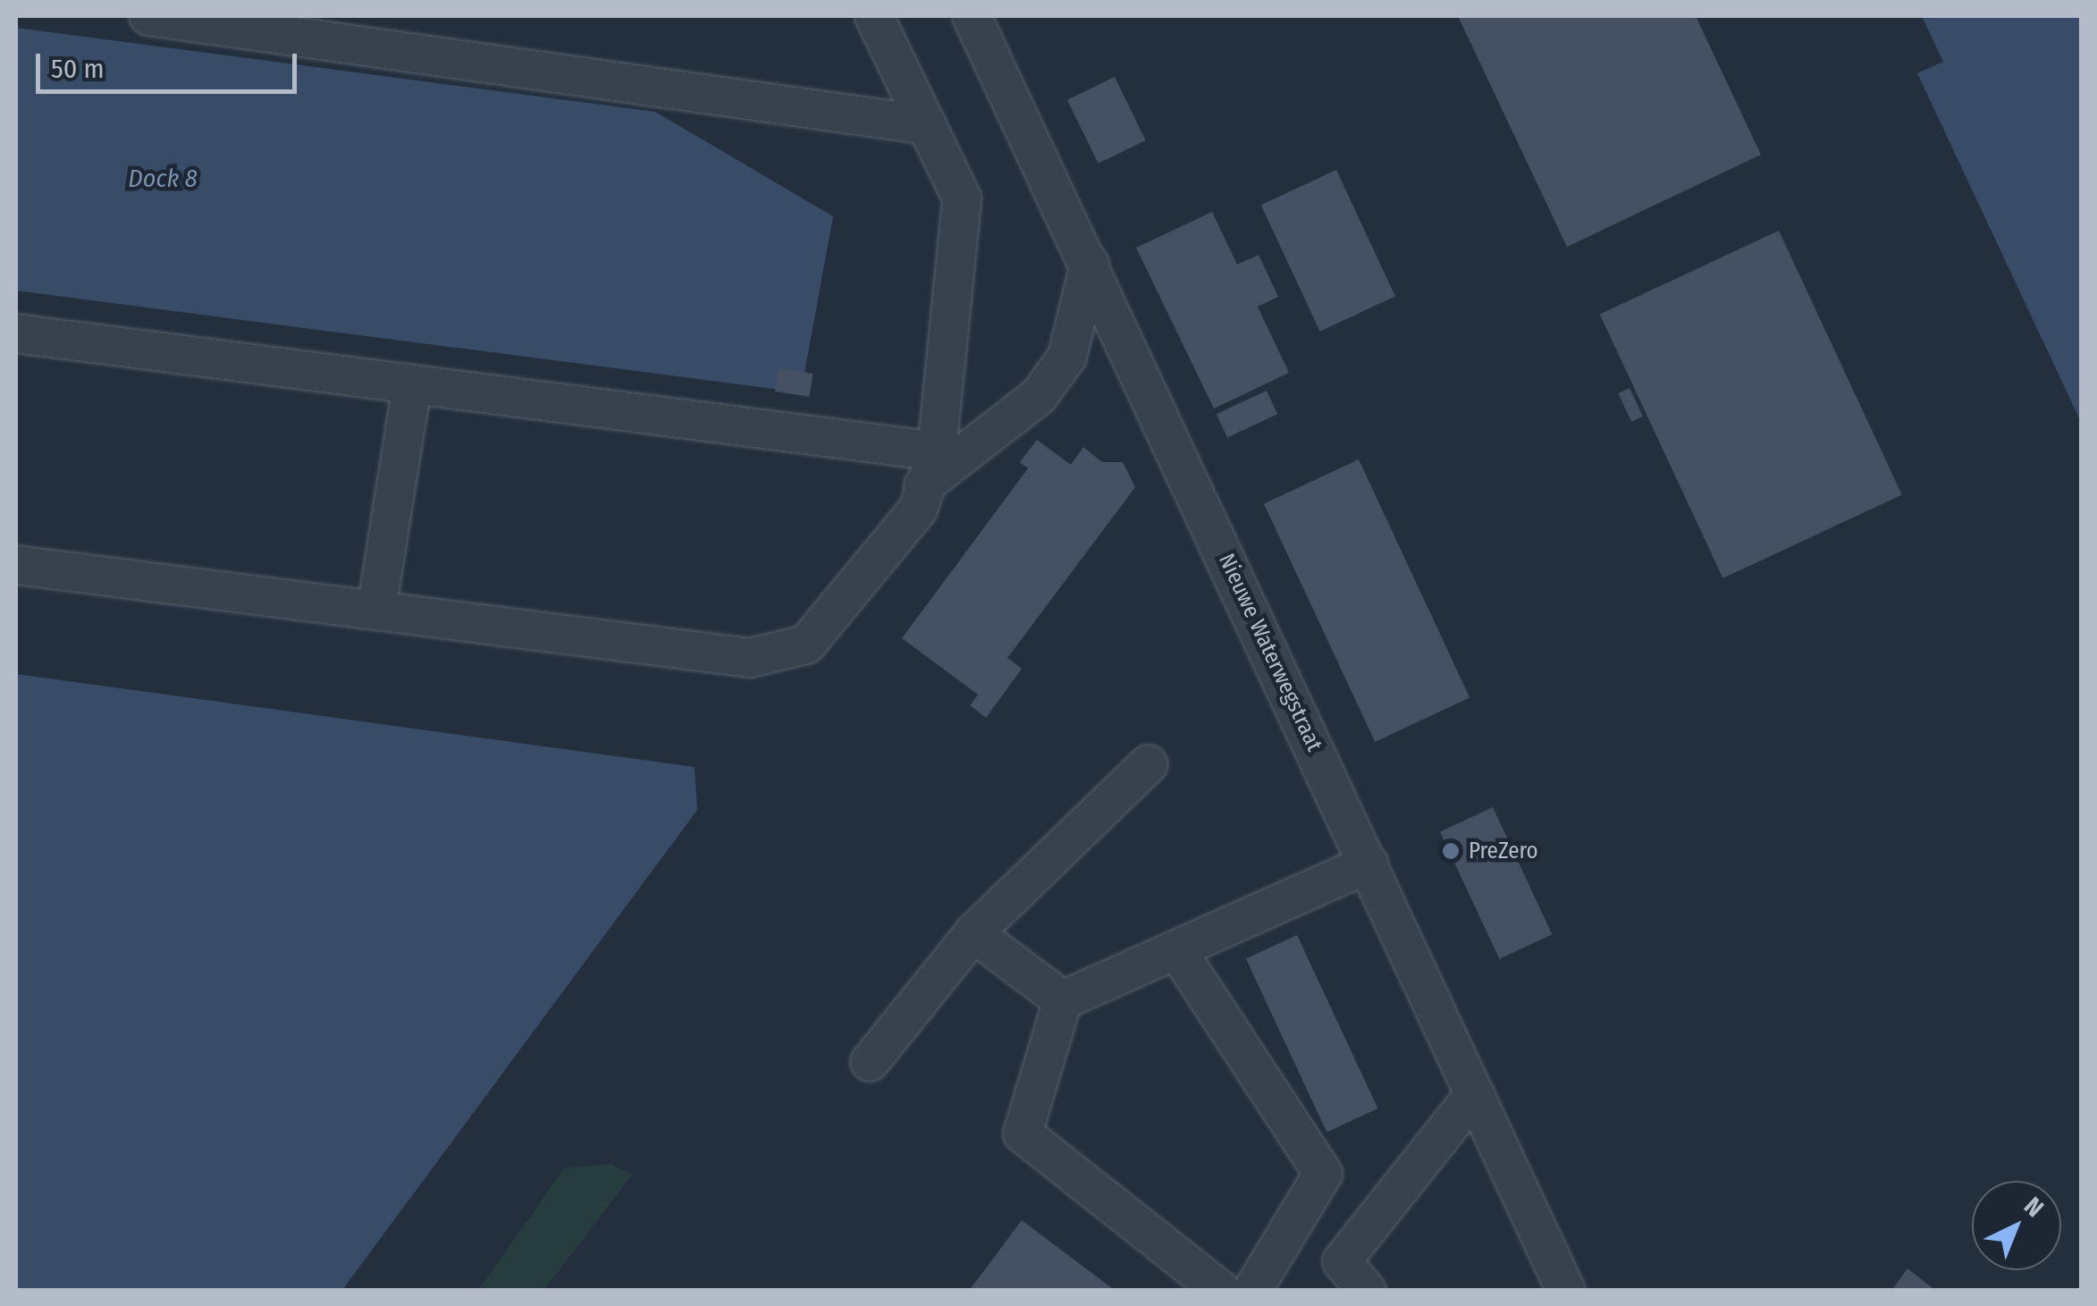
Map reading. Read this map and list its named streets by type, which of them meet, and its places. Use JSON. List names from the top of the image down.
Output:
{
  "streets": {
    "street": ["Nieuwe Waterwegstraat"]
  },
  "water": ["Dock 8"],
  "places": ["PreZero"],
  "scale_bar": "50 m",
  "north": "top right"
}
